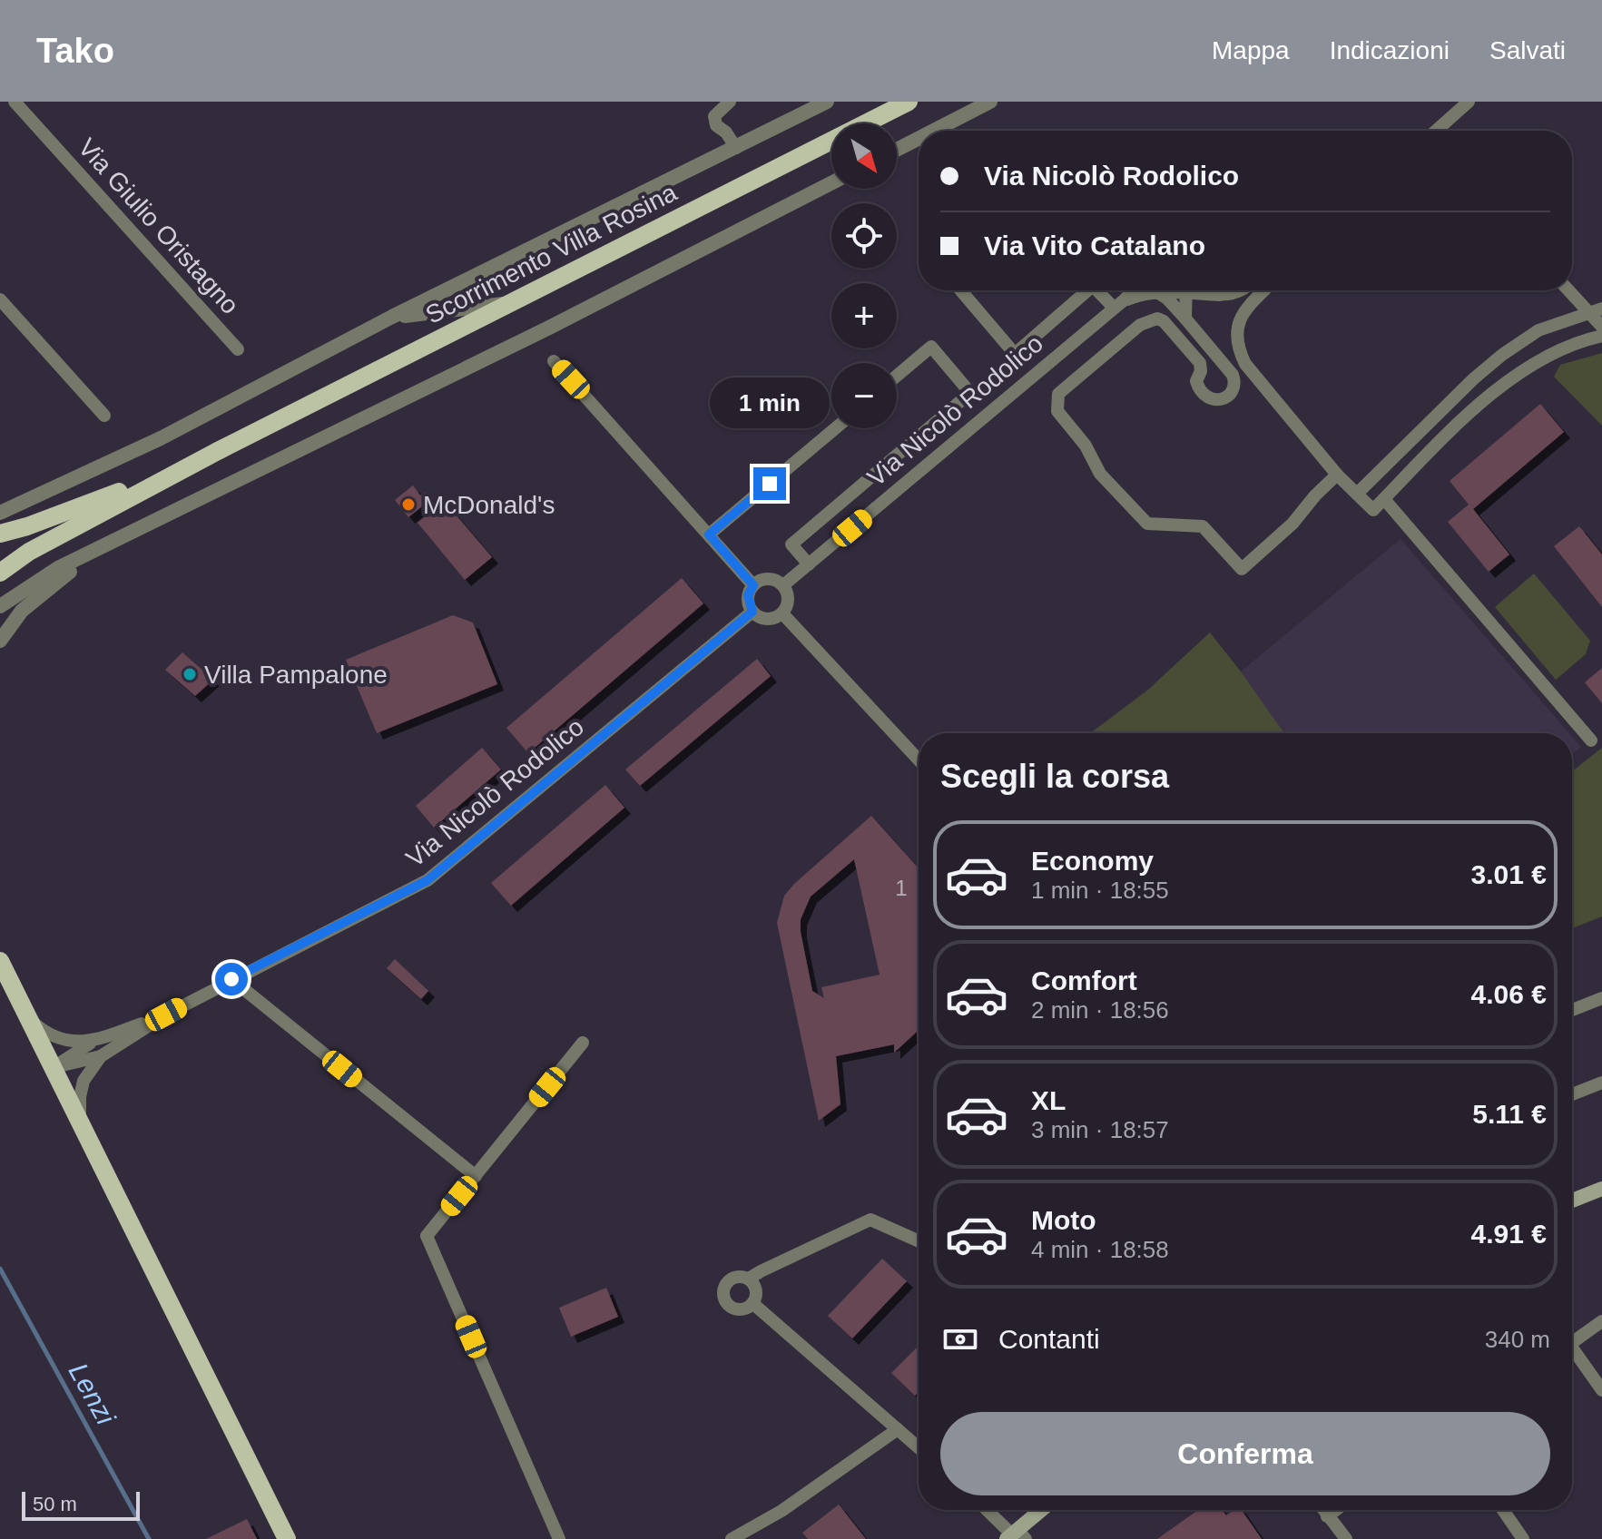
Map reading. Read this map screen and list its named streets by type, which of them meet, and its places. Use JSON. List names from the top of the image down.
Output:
{
  "streets": {
    "main road": ["Scorrimento Villa Rosina"],
    "street": ["Via Giulio Oristagno", "Via Nicolò Rodolico"]
  },
  "water": ["Lenzi"],
  "places": ["McDonald's", "Villa Pampalone"],
  "house_numbers": ["1"],
  "scale_bar": "50 m",
  "north": "bottom right",
  "page": {
    "header": "Tako",
    "nav": ["Mappa", "Indicazioni", "Salvati"],
    "map_buttons": ["+", "−"],
    "banner": ["Via Nicolò Rodolico", "Via Vito Catalano"],
    "bubble": "1 min",
    "heading": "Scegli la corsa",
    "list": [
      {
        "name": "Economy",
        "note": "1 min · 18:55",
        "value": "3.01 €"
      },
      {
        "name": "Comfort",
        "note": "2 min · 18:56",
        "value": "4.06 €"
      },
      {
        "name": "XL",
        "note": "3 min · 18:57",
        "value": "5.11 €"
      },
      {
        "name": "Moto",
        "note": "4 min · 18:58",
        "value": "4.91 €"
      }
    ],
    "pay": ["Contanti", "340 m"],
    "buttons": "Conferma",
    "scale": "50 m"
  }
}
